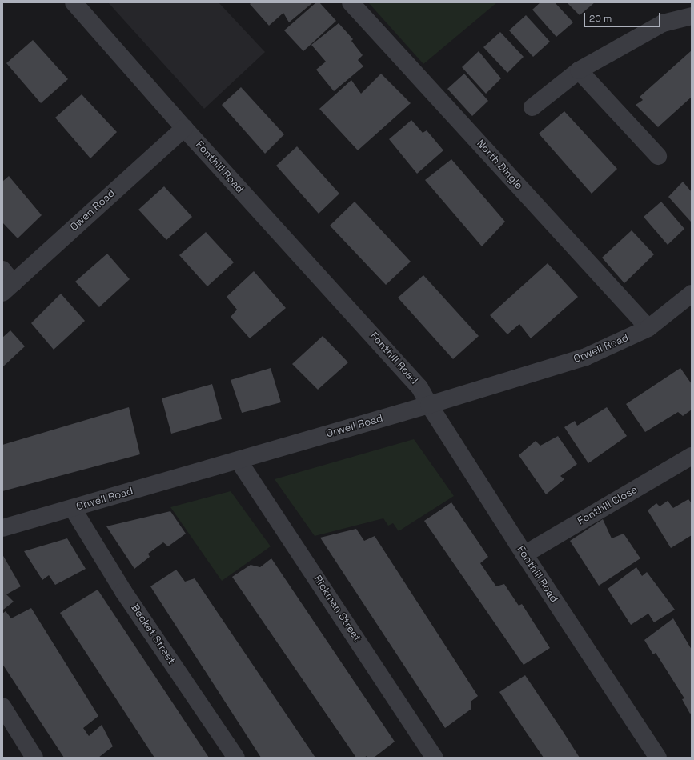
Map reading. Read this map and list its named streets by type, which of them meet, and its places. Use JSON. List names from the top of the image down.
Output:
{
  "streets": {
    "street": [
      "North Dingle",
      "Fonthill Road",
      "Owen Road",
      "Orwell Road",
      "Fonthill Close",
      "Rickman Street",
      "Becket Street"
    ]
  },
  "crossings": [
    ["North Dingle", "Orwell Road"],
    ["Fonthill Road", "Owen Road"],
    ["Fonthill Road", "Orwell Road"],
    ["Fonthill Road", "Fonthill Close"],
    ["Orwell Road", "Rickman Street"],
    ["Orwell Road", "Becket Street"]
  ],
  "scale_bar": "20 m"
}
